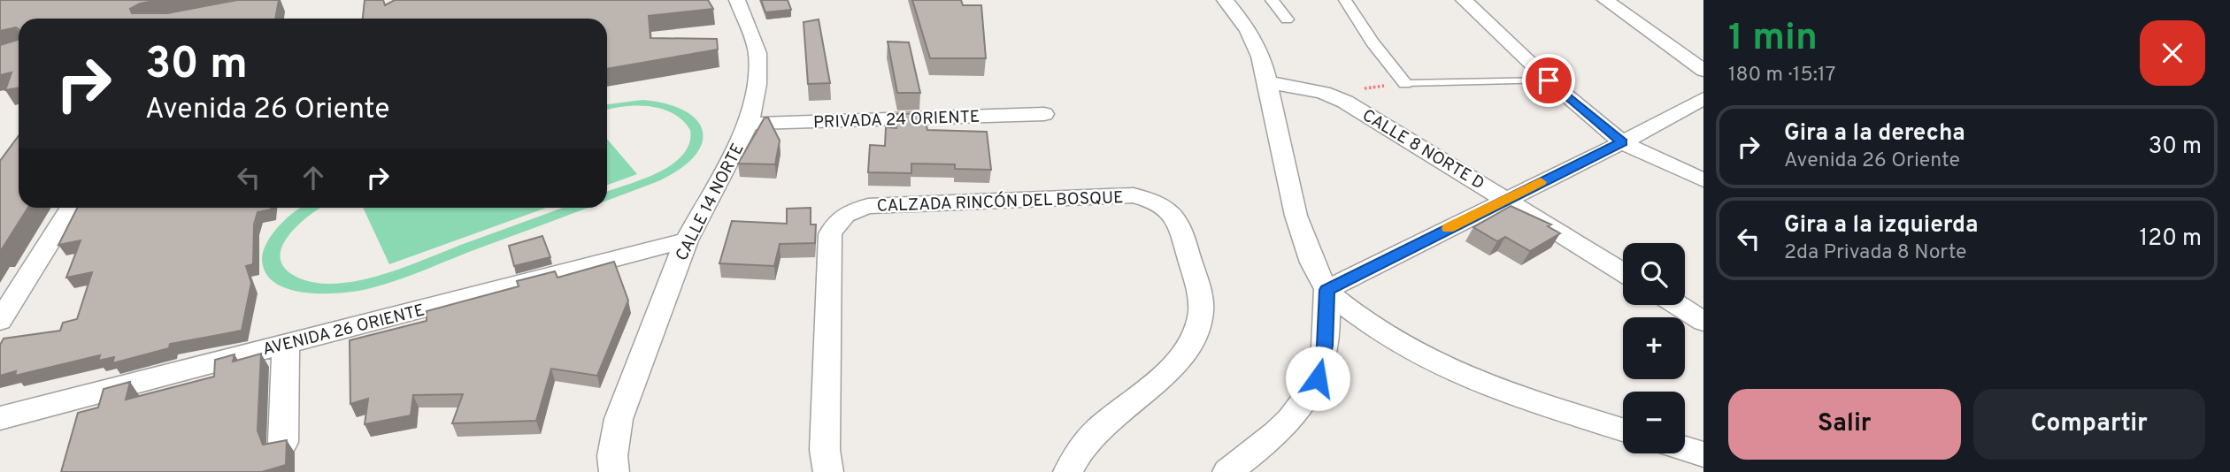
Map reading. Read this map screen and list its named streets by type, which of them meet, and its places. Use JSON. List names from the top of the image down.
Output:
{
  "streets": {
    "street": [
      "PRIVADA 24 ORIENTE",
      "CALLE 8 NORTE D",
      "CALZADA RINCÓN DEL BOSQUE",
      "CALLE 14 NORTE",
      "AVENIDA 26 ORIENTE"
    ]
  },
  "crossings": [
    ["PRIVADA 24 ORIENTE", "CALLE 14 NORTE"],
    ["CALLE 14 NORTE", "AVENIDA 26 ORIENTE"]
  ],
  "page": {
    "heading": ["1 min", "180 m · 15:17"],
    "turn": ["30 m", "Avenida 26 Oriente"],
    "list": [
      {
        "name": "Gira a la derecha",
        "note": "Avenida 26 Oriente",
        "value": "30 m"
      },
      {
        "name": "Gira a la izquierda",
        "note": "2da Privada 8 Norte",
        "value": "120 m"
      }
    ],
    "map_buttons": ["+", "−"],
    "buttons": ["Salir", "Compartir"]
  }
}
